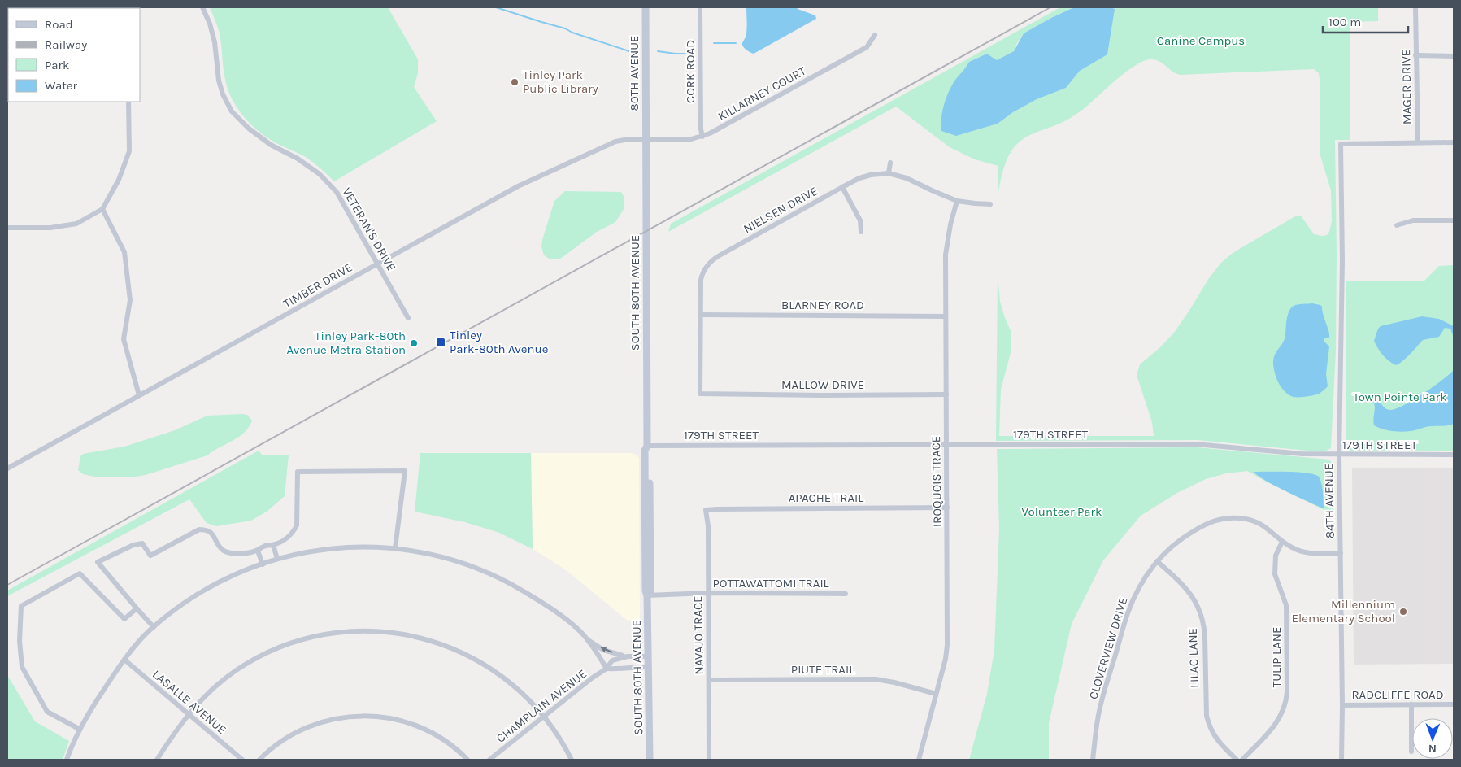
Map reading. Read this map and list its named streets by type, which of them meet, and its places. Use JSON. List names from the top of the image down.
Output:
{
  "streets": {
    "street": [
      "CORK ROAD",
      "80TH AVENUE",
      "MAGER DRIVE",
      "KILLARNEY COURT",
      "NIELSEN DRIVE",
      "VETERAN'S DRIVE",
      "TIMBER DRIVE",
      "SOUTH 80TH AVENUE",
      "BLARNEY ROAD",
      "MALLOW DRIVE",
      "179TH STREET",
      "IROQUOIS TRACE",
      "APACHE TRAIL",
      "84TH AVENUE",
      "POTTAWATTOMI TRAIL",
      "NAVAJO TRACE",
      "CLOVERVIEW DRIVE",
      "TULIP LANE",
      "LILAC LANE",
      "PIUTE TRAIL",
      "RADCLIFFE ROAD",
      "LASALLE AVENUE",
      "CHAMPLAIN AVENUE"
    ]
  },
  "crossings": [
    ["CORK ROAD", "KILLARNEY COURT"],
    ["80TH AVENUE", "KILLARNEY COURT"],
    ["80TH AVENUE", "TIMBER DRIVE"],
    ["80TH AVENUE", "SOUTH 80TH AVENUE"],
    ["MAGER DRIVE", "84TH AVENUE"],
    ["KILLARNEY COURT", "TIMBER DRIVE"],
    ["KILLARNEY COURT", "SOUTH 80TH AVENUE"],
    ["NIELSEN DRIVE", "BLARNEY ROAD"],
    ["NIELSEN DRIVE", "MALLOW DRIVE"],
    ["NIELSEN DRIVE", "IROQUOIS TRACE"],
    ["VETERAN'S DRIVE", "TIMBER DRIVE"],
    ["TIMBER DRIVE", "SOUTH 80TH AVENUE"],
    ["SOUTH 80TH AVENUE", "179TH STREET"],
    ["SOUTH 80TH AVENUE", "POTTAWATTOMI TRAIL"],
    ["SOUTH 80TH AVENUE", "CHAMPLAIN AVENUE"],
    ["BLARNEY ROAD", "IROQUOIS TRACE"],
    ["MALLOW DRIVE", "IROQUOIS TRACE"],
    ["179TH STREET", "IROQUOIS TRACE"],
    ["179TH STREET", "84TH AVENUE"],
    ["IROQUOIS TRACE", "APACHE TRAIL"],
    ["IROQUOIS TRACE", "PIUTE TRAIL"],
    ["APACHE TRAIL", "NAVAJO TRACE"],
    ["84TH AVENUE", "CLOVERVIEW DRIVE"],
    ["84TH AVENUE", "RADCLIFFE ROAD"],
    ["POTTAWATTOMI TRAIL", "NAVAJO TRACE"],
    ["NAVAJO TRACE", "PIUTE TRAIL"],
    ["CLOVERVIEW DRIVE", "TULIP LANE"],
    ["CLOVERVIEW DRIVE", "LILAC LANE"]
  ],
  "parks": ["Canine Campus", "Town Pointe Park", "Volunteer Park"],
  "places": {
    "other": ["Tinley Park Public Library", "Tinley Park-80th Avenue Metra Station", "Millennium Elementary School"],
    "transit": ["Tinley Park-80th Avenue"]
  },
  "legend": [
    "Road",
    "Railway",
    "Park",
    "Water"
  ],
  "scale_bar": "100 m",
  "north": "bottom"
}
